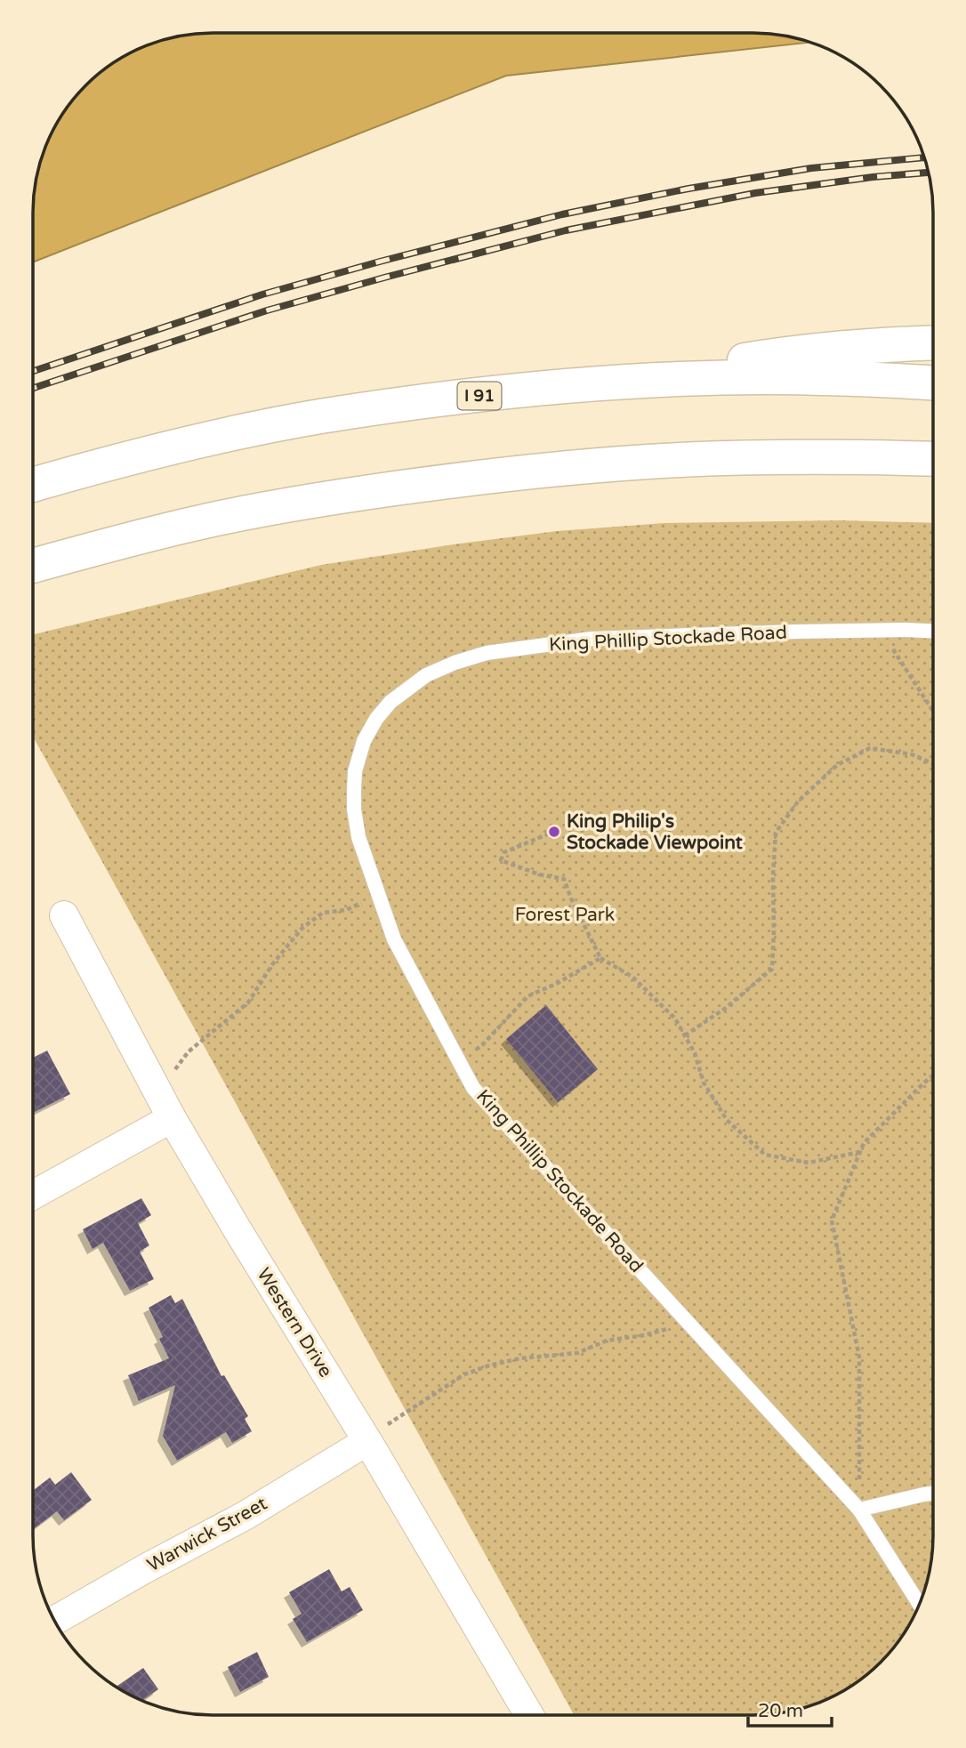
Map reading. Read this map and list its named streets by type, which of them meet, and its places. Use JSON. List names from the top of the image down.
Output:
{
  "streets": {
    "highway": ["I 91"],
    "street": ["Western Drive", "Warwick Street"],
    "lane": ["King Phillip Stockade Road"]
  },
  "crossings": [
    ["Western Drive", "Warwick Street"]
  ],
  "parks": ["Forest Park"],
  "places": ["King Philip's Stockade Viewpoint"],
  "scale_bar": "20 m"
}
